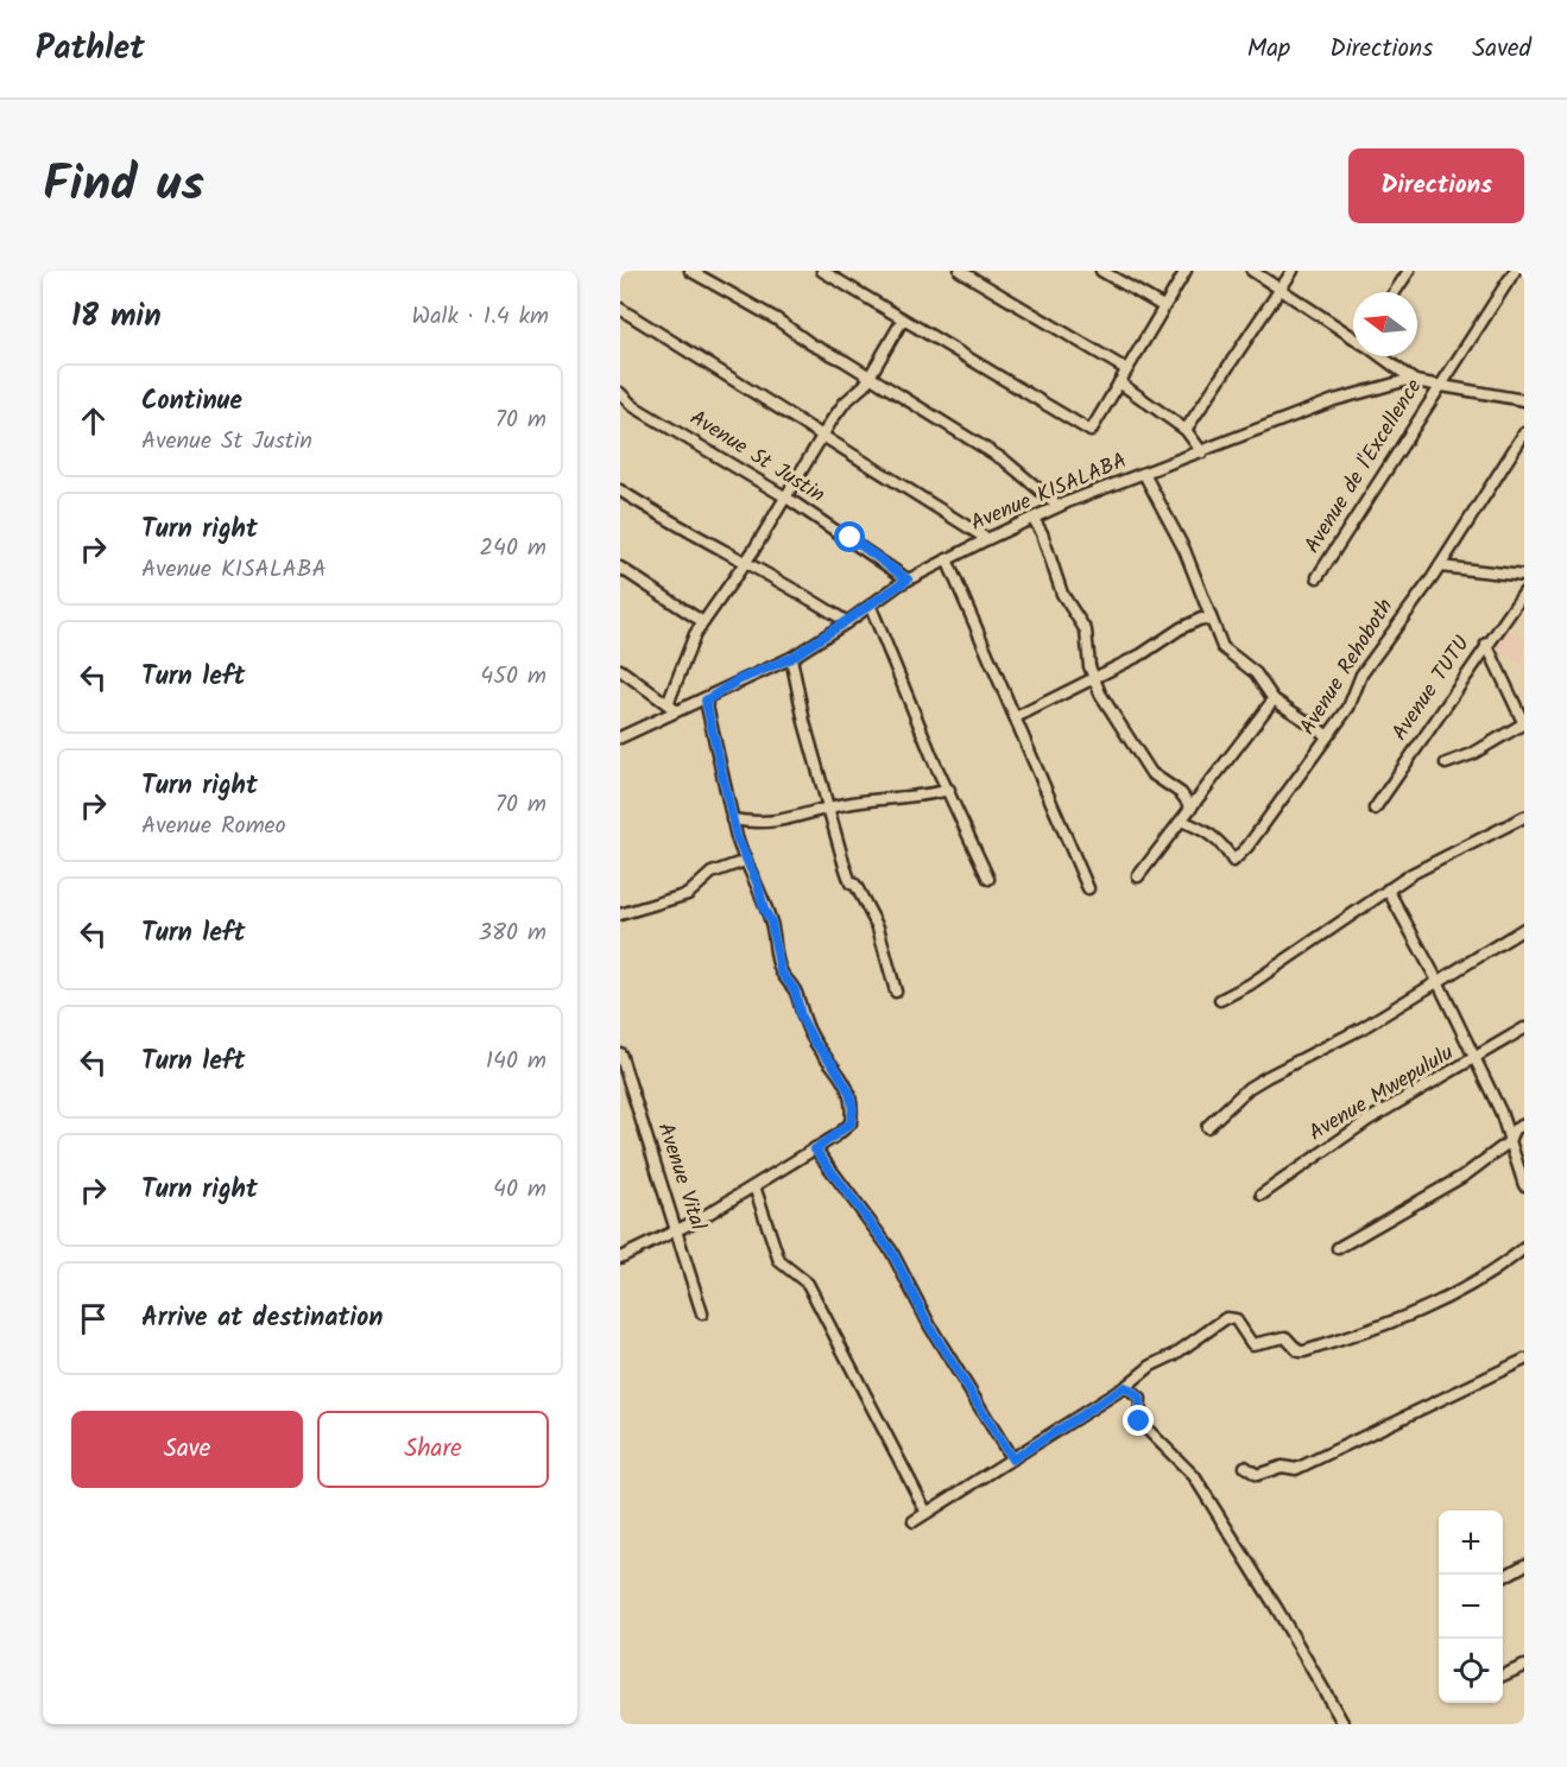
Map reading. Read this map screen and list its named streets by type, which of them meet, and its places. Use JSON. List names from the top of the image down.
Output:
{
  "streets": {
    "street": [
      "Avenue St Justin",
      "Avenue de l'Excellence",
      "Avenue KISALABA",
      "Avenue Rehoboth",
      "Avenue TUTU",
      "Avenue Mwepululu",
      "Avenue Vital"
    ]
  },
  "crossings": [
    ["Avenue St Justin", "Avenue KISALABA"],
    ["Avenue de l'Excellence", "Avenue KISALABA"]
  ],
  "north": "left",
  "page": {
    "header": "Pathlet",
    "nav": ["Map", "Directions", "Saved"],
    "title": "Find us",
    "buttons": [
      "Directions",
      ["Save", "Share"]
    ],
    "heading": ["18 min", "Walk · 1.4 km"],
    "list": [
      ["Continue", "Avenue St Justin", "70 m"],
      ["Turn right", "Avenue KISALABA", "240 m"],
      ["Turn left", "450 m"],
      ["Turn right", "Avenue Romeo", "70 m"],
      ["Turn left", "380 m"],
      ["Turn left", "140 m"],
      ["Turn right", "40 m"],
      "Arrive at destination"
    ],
    "map_buttons": ["+", "−"]
  }
}
